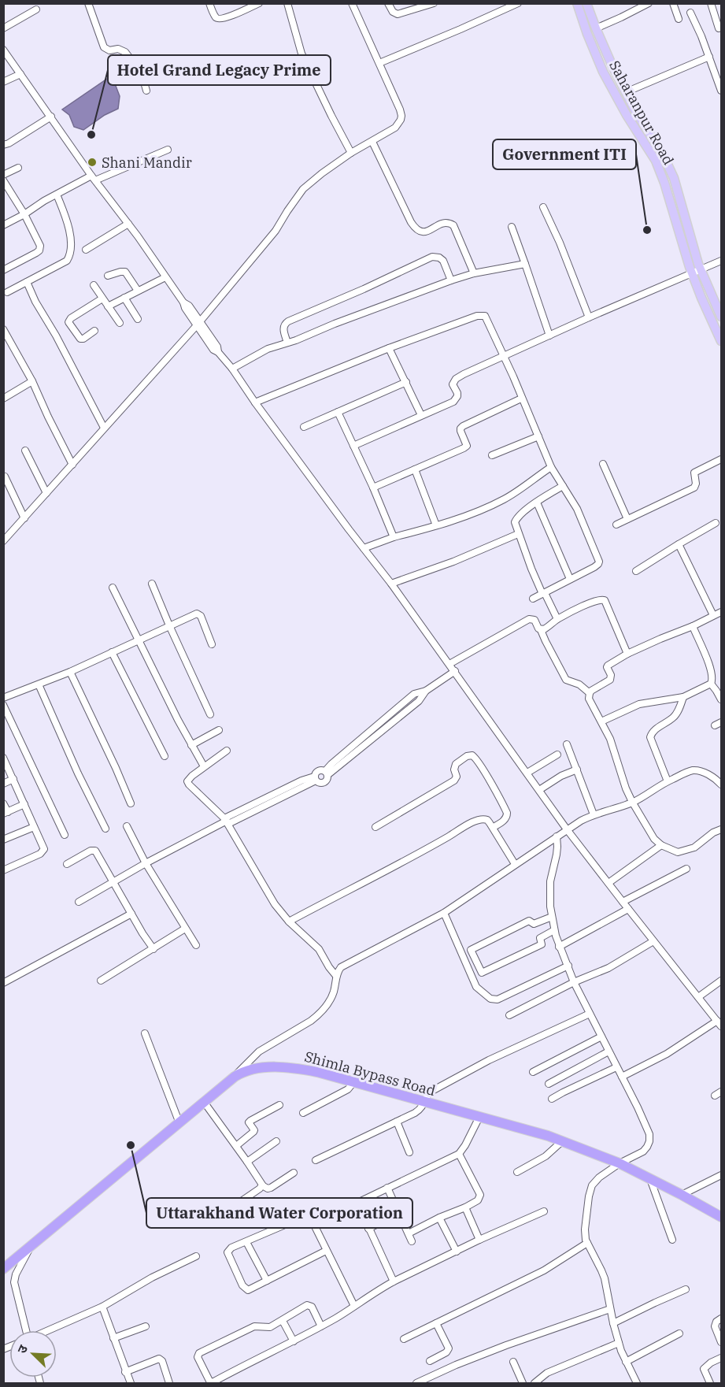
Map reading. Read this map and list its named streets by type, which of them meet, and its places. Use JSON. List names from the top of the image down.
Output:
{
  "streets": {
    "highway": ["Shimla Bypass Road"],
    "main road": ["Saharanpur Road"]
  },
  "places": [
    "Hotel Grand Legacy Prime",
    "Shani Mandir",
    "Government ITI",
    "Uttarakhand Water Corporation"
  ],
  "north": "top left"
}
